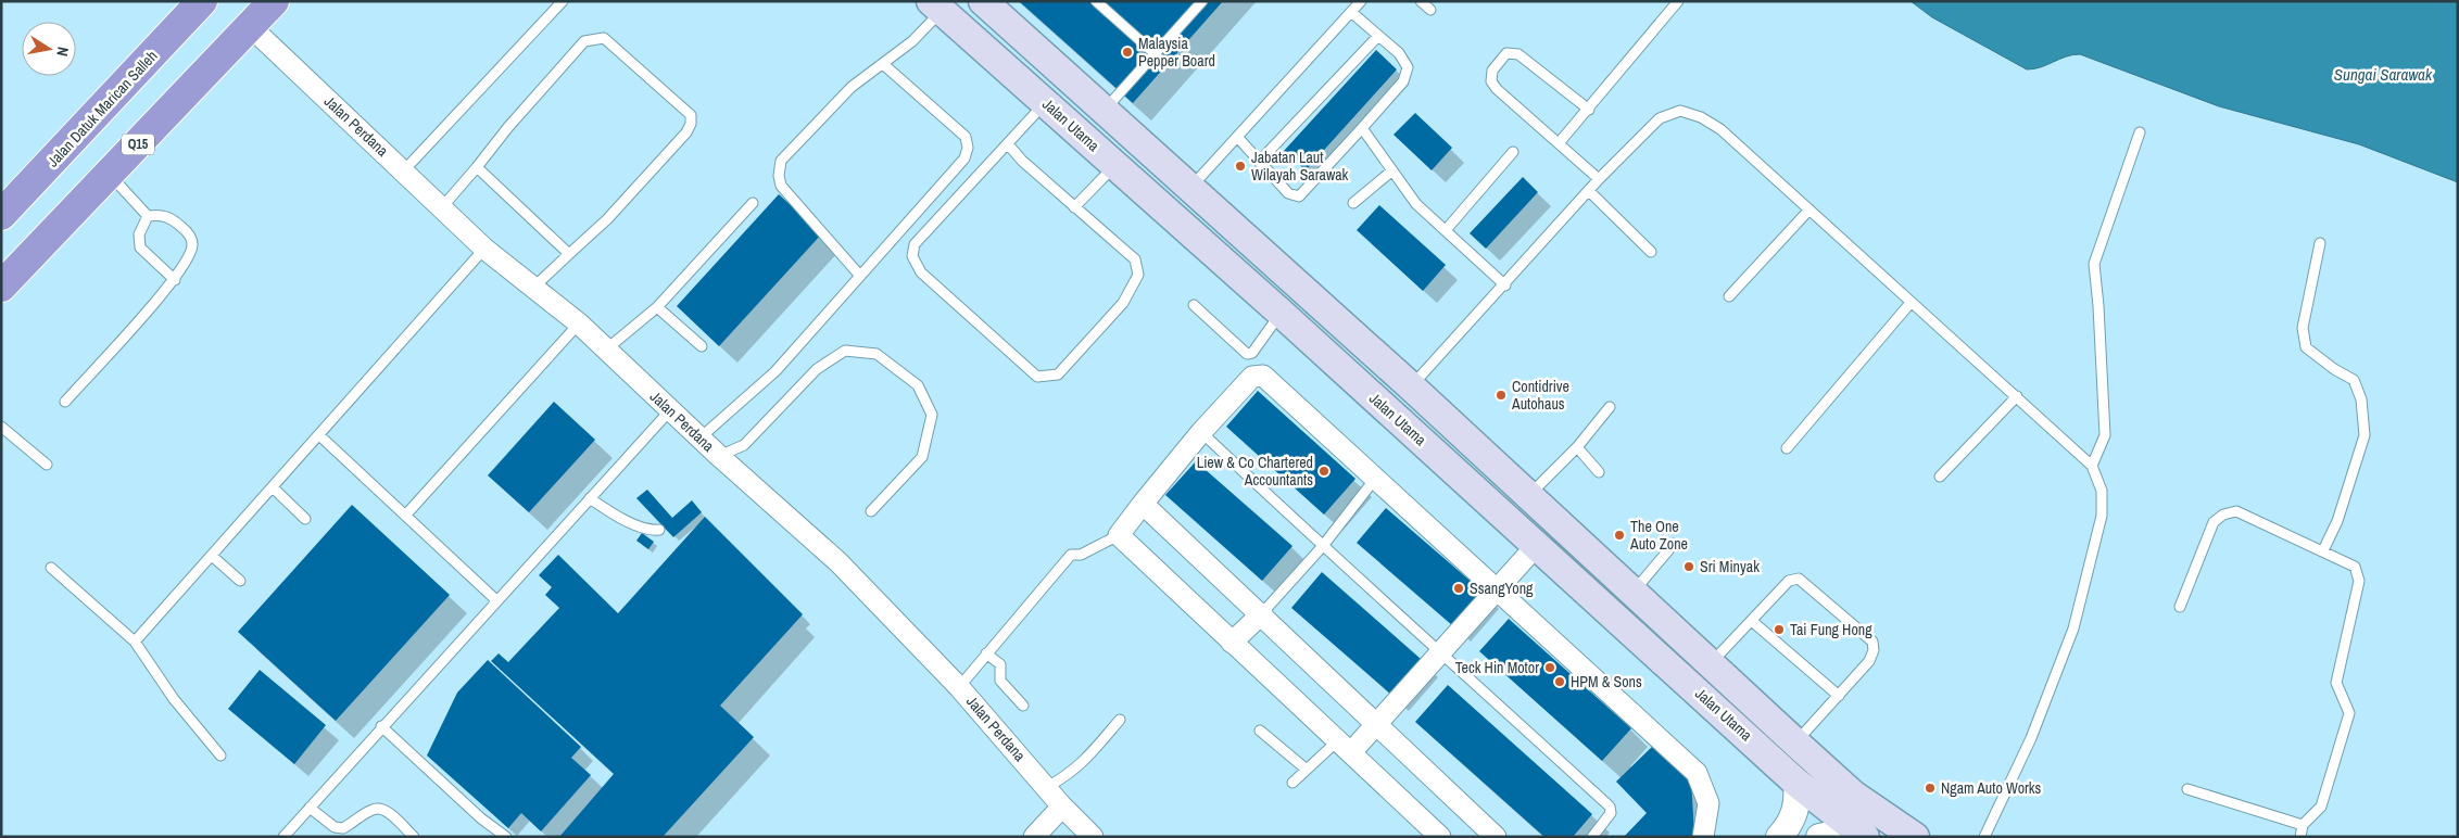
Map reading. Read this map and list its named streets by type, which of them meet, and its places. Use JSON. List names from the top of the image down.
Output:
{
  "streets": {
    "highway": ["Jalan Datuk Marican Salleh", "Q15"],
    "main road": ["Jalan Utama"],
    "street": ["Jalan Perdana"]
  },
  "crossings": [
    ["Jalan Perdana", "Q15"]
  ],
  "water": ["Sungai Sarawak"],
  "places": [
    "Malaysia Pepper Board",
    "Jabatan Laut Wilayah Sarawak",
    "Contidrive Autohaus",
    "Liew & Co Chartered Accountants",
    "The One Auto Zone",
    "Sri Minyak",
    "SsangYong",
    "Tai Fung Hong",
    "Teck Hin Motor",
    "HPM & Sons",
    "Ngam Auto Works"
  ],
  "north": "right"
}
